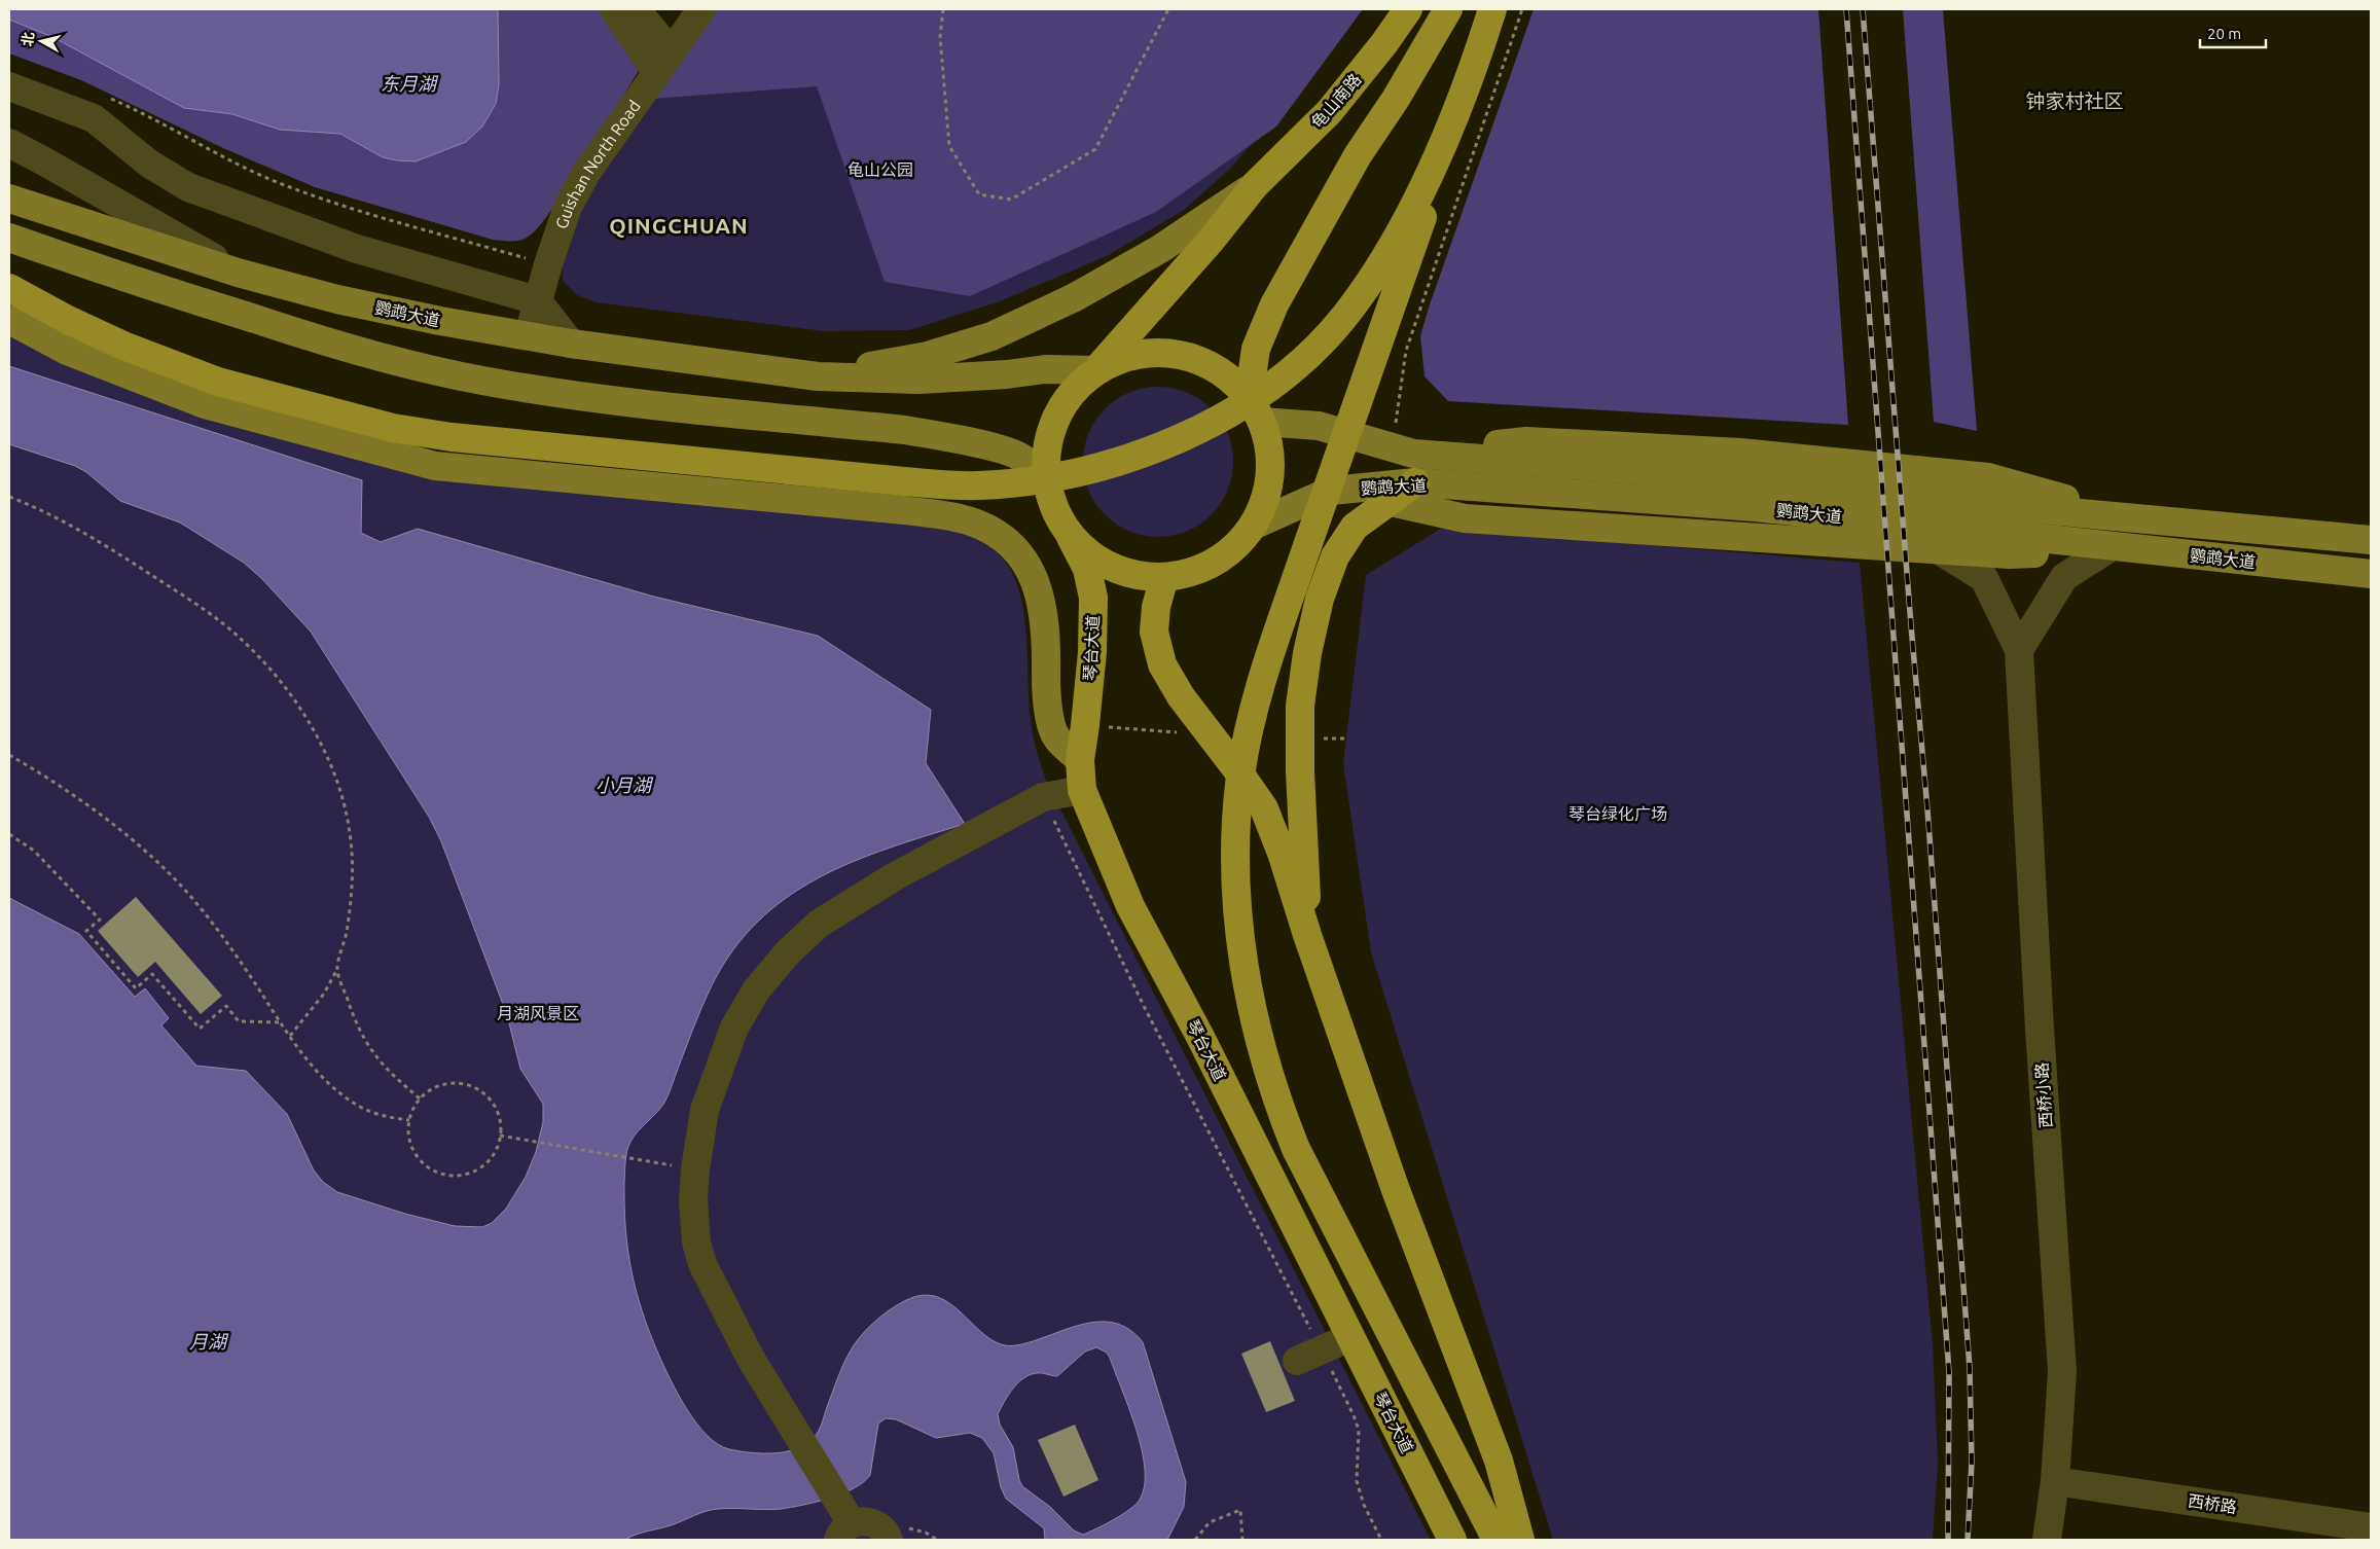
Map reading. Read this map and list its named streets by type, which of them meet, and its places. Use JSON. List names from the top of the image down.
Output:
{
  "streets": {
    "highway": ["龟山南路", "琴台大道"],
    "main road": ["鹦鹉大道"],
    "street": ["Guishan North Road", "西桥小路", "西桥路"]
  },
  "crossings": [
    ["Guishan North Road", "鹦鹉大道"],
    ["西桥小路", "西桥路"]
  ],
  "districts": ["钟家村社区", "QINGCHUAN"],
  "water": ["东月湖", "小月湖", "月湖"],
  "parks": ["龟山公园", "琴台绿化广场", "月湖风景区"],
  "scale_bar": "20 m",
  "north": "left"
}
